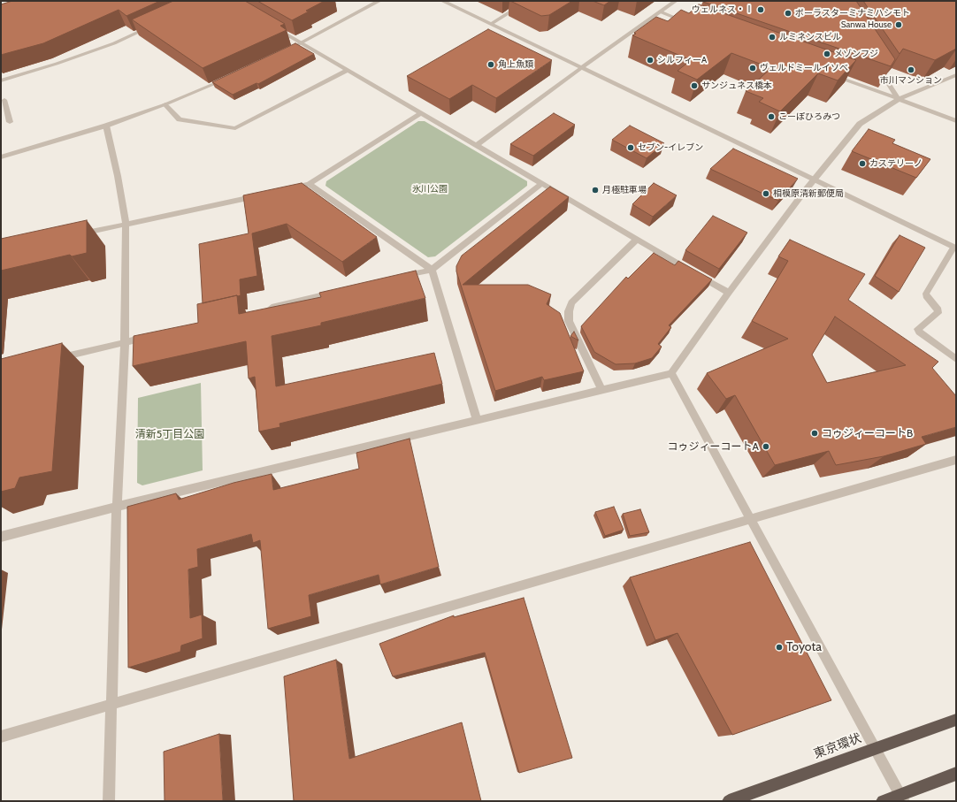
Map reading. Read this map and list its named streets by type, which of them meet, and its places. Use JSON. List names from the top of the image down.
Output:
{
  "streets": {
    "highway": ["東京環状"]
  },
  "parks": ["氷川公園", "清新5丁目公園"],
  "places": [
    "ウェルネス・Ⅰ",
    "ポーラスターミナミハシモト",
    "Sanwa House",
    "ルミネンスビル",
    "メゾンフジ",
    "シルフィーA",
    "角上魚類",
    "ヴェルドミールイソベ",
    "市川マンション",
    "サンジュネス橋本",
    "こーぽひろみつ",
    "セブン-イレブン",
    "カステリーノ",
    "月極駐車場",
    "相模原清新郵便局",
    "コゥジィーコートB",
    "コゥジィーコートA",
    "Toyota"
  ]
}
